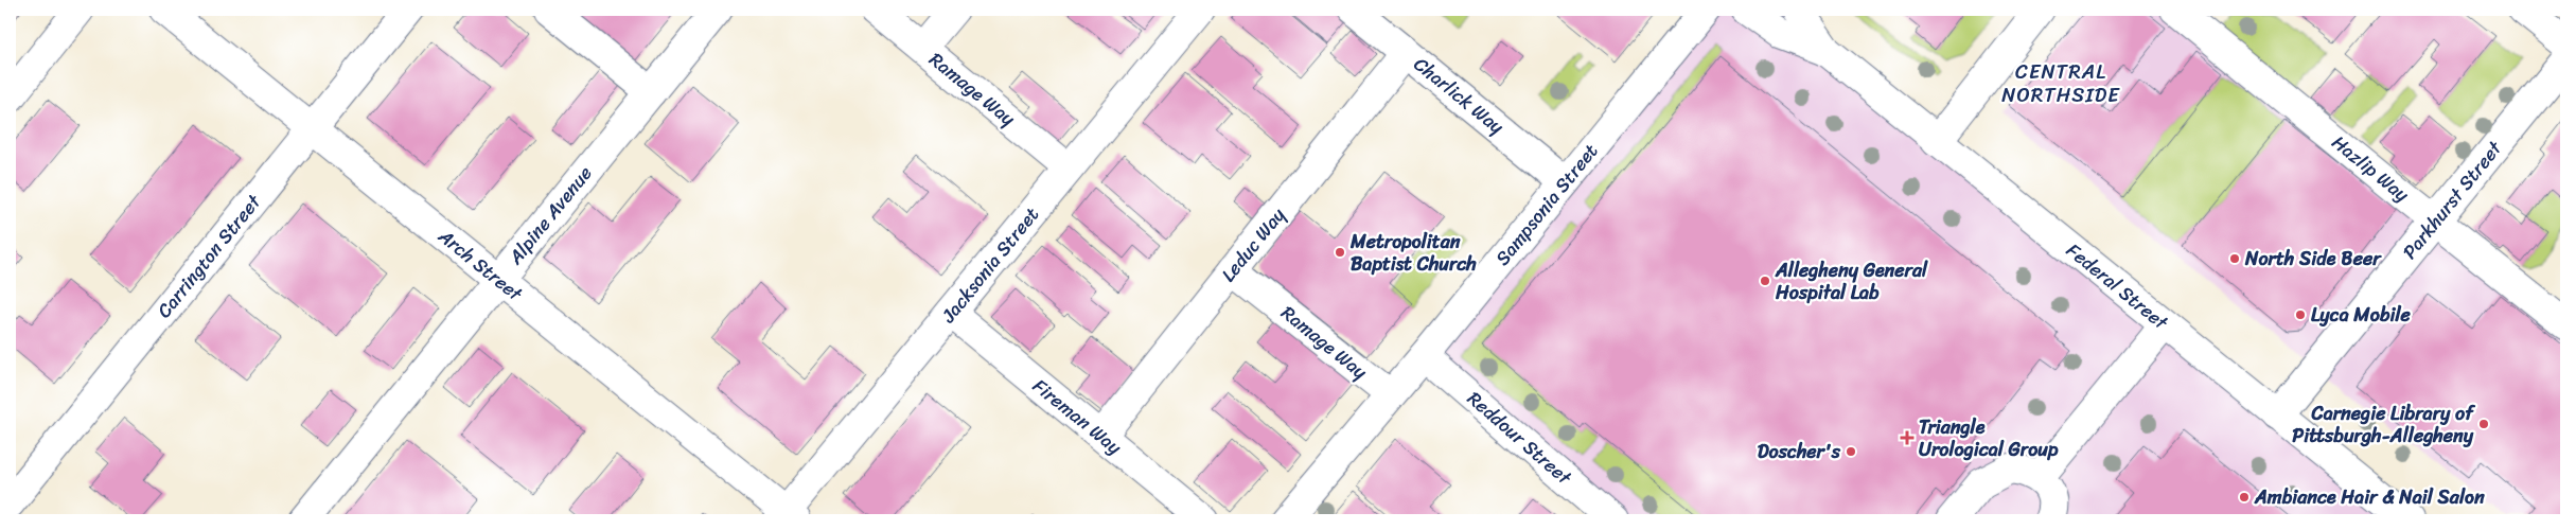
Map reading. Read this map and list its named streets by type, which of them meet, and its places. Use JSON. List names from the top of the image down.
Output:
{
  "streets": {
    "street": [
      "Ramage Way",
      "Charlick Way",
      "Hazlip Way",
      "Parkhurst Street",
      "Sampsonia Street",
      "Alpine Avenue",
      "Leduc Way",
      "Carrington Street",
      "Arch Street",
      "Jacksonia Street",
      "Federal Street",
      "Fireman Way",
      "Reddour Street"
    ]
  },
  "crossings": [
    ["Ramage Way", "Sampsonia Street"],
    ["Ramage Way", "Leduc Way"],
    ["Ramage Way", "Jacksonia Street"],
    ["Charlick Way", "Sampsonia Street"],
    ["Charlick Way", "Leduc Way"],
    ["Hazlip Way", "Parkhurst Street"],
    ["Parkhurst Street", "Federal Street"],
    ["Sampsonia Street", "Reddour Street"],
    ["Alpine Avenue", "Arch Street"],
    ["Leduc Way", "Fireman Way"],
    ["Carrington Street", "Arch Street"],
    ["Arch Street", "Jacksonia Street"],
    ["Jacksonia Street", "Fireman Way"]
  ],
  "districts": ["CENTRAL NORTHSIDE"],
  "places": {
    "other": [
      "Metropolitan Baptist Church",
      "North Side Beer",
      "Allegheny General Hospital Lab",
      "Lyca Mobile",
      "Carnegie Library of Pittsburgh-Allegheny",
      "Doscher's",
      "Ambiance Hair & Nail Salon"
    ],
    "health": ["Triangle Urological Group"]
  }
}
